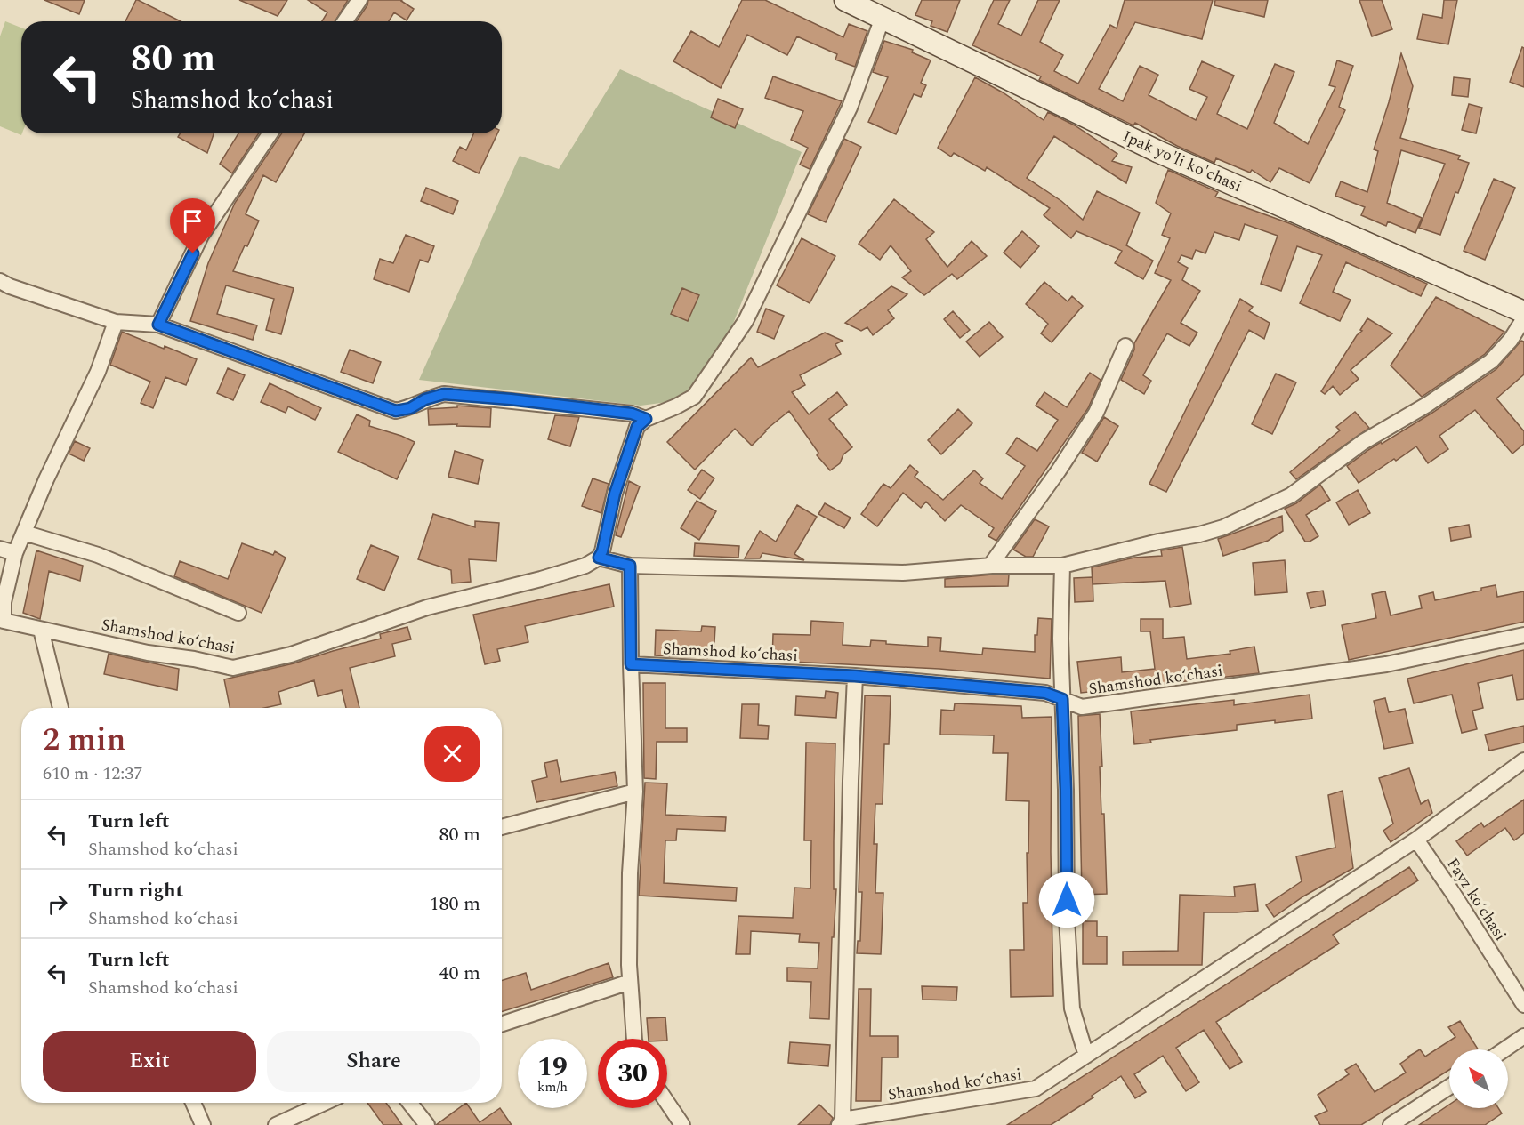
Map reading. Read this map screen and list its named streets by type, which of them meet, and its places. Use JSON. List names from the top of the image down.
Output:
{
  "streets": {
    "main road": ["Ipak yo'li ko'chasi"],
    "street": ["Shamshod koʻchasi", "Fayz koʻchasi"]
  },
  "crossings": [
    ["Shamshod koʻchasi", "Fayz koʻchasi"]
  ],
  "north": "top left",
  "page": {
    "turn": ["80 m", "Shamshod koʻchasi"],
    "heading": ["2 min", "610 m · 12:37"],
    "list": [
      {
        "name": "Turn left",
        "note": "Shamshod koʻchasi",
        "value": "80 m"
      },
      {
        "name": "Turn right",
        "note": "Shamshod koʻchasi",
        "value": "180 m"
      },
      {
        "name": "Turn left",
        "note": "Shamshod koʻchasi",
        "value": "40 m"
      }
    ],
    "buttons": ["Exit", "Share"],
    "speed": "19 km/h",
    "limit": "30"
  }
}
